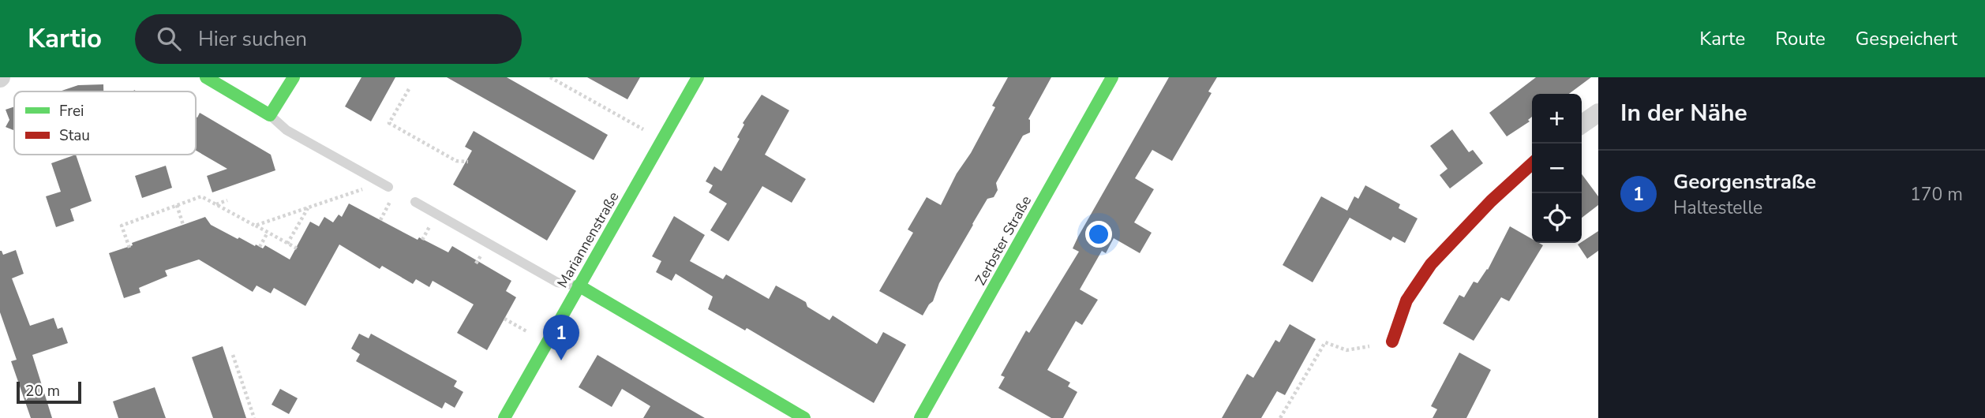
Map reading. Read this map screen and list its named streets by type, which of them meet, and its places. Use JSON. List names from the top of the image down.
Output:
{
  "streets": {
    "street": ["Mariannenstraße", "Zerbster Straße"]
  },
  "legend": ["Frei", "Stau"],
  "scale_bar": "20 m",
  "page": {
    "header": "Kartio",
    "search": "Hier suchen",
    "nav": ["Karte", "Route", "Gespeichert"],
    "heading": "In der Nähe",
    "map_buttons": ["+", "−"],
    "list": [
      {
        "mark": "1",
        "name": "Georgenstraße",
        "note": "Haltestelle",
        "value": "170 m"
      }
    ],
    "pins": "1",
    "scale": "20 m"
  }
}
